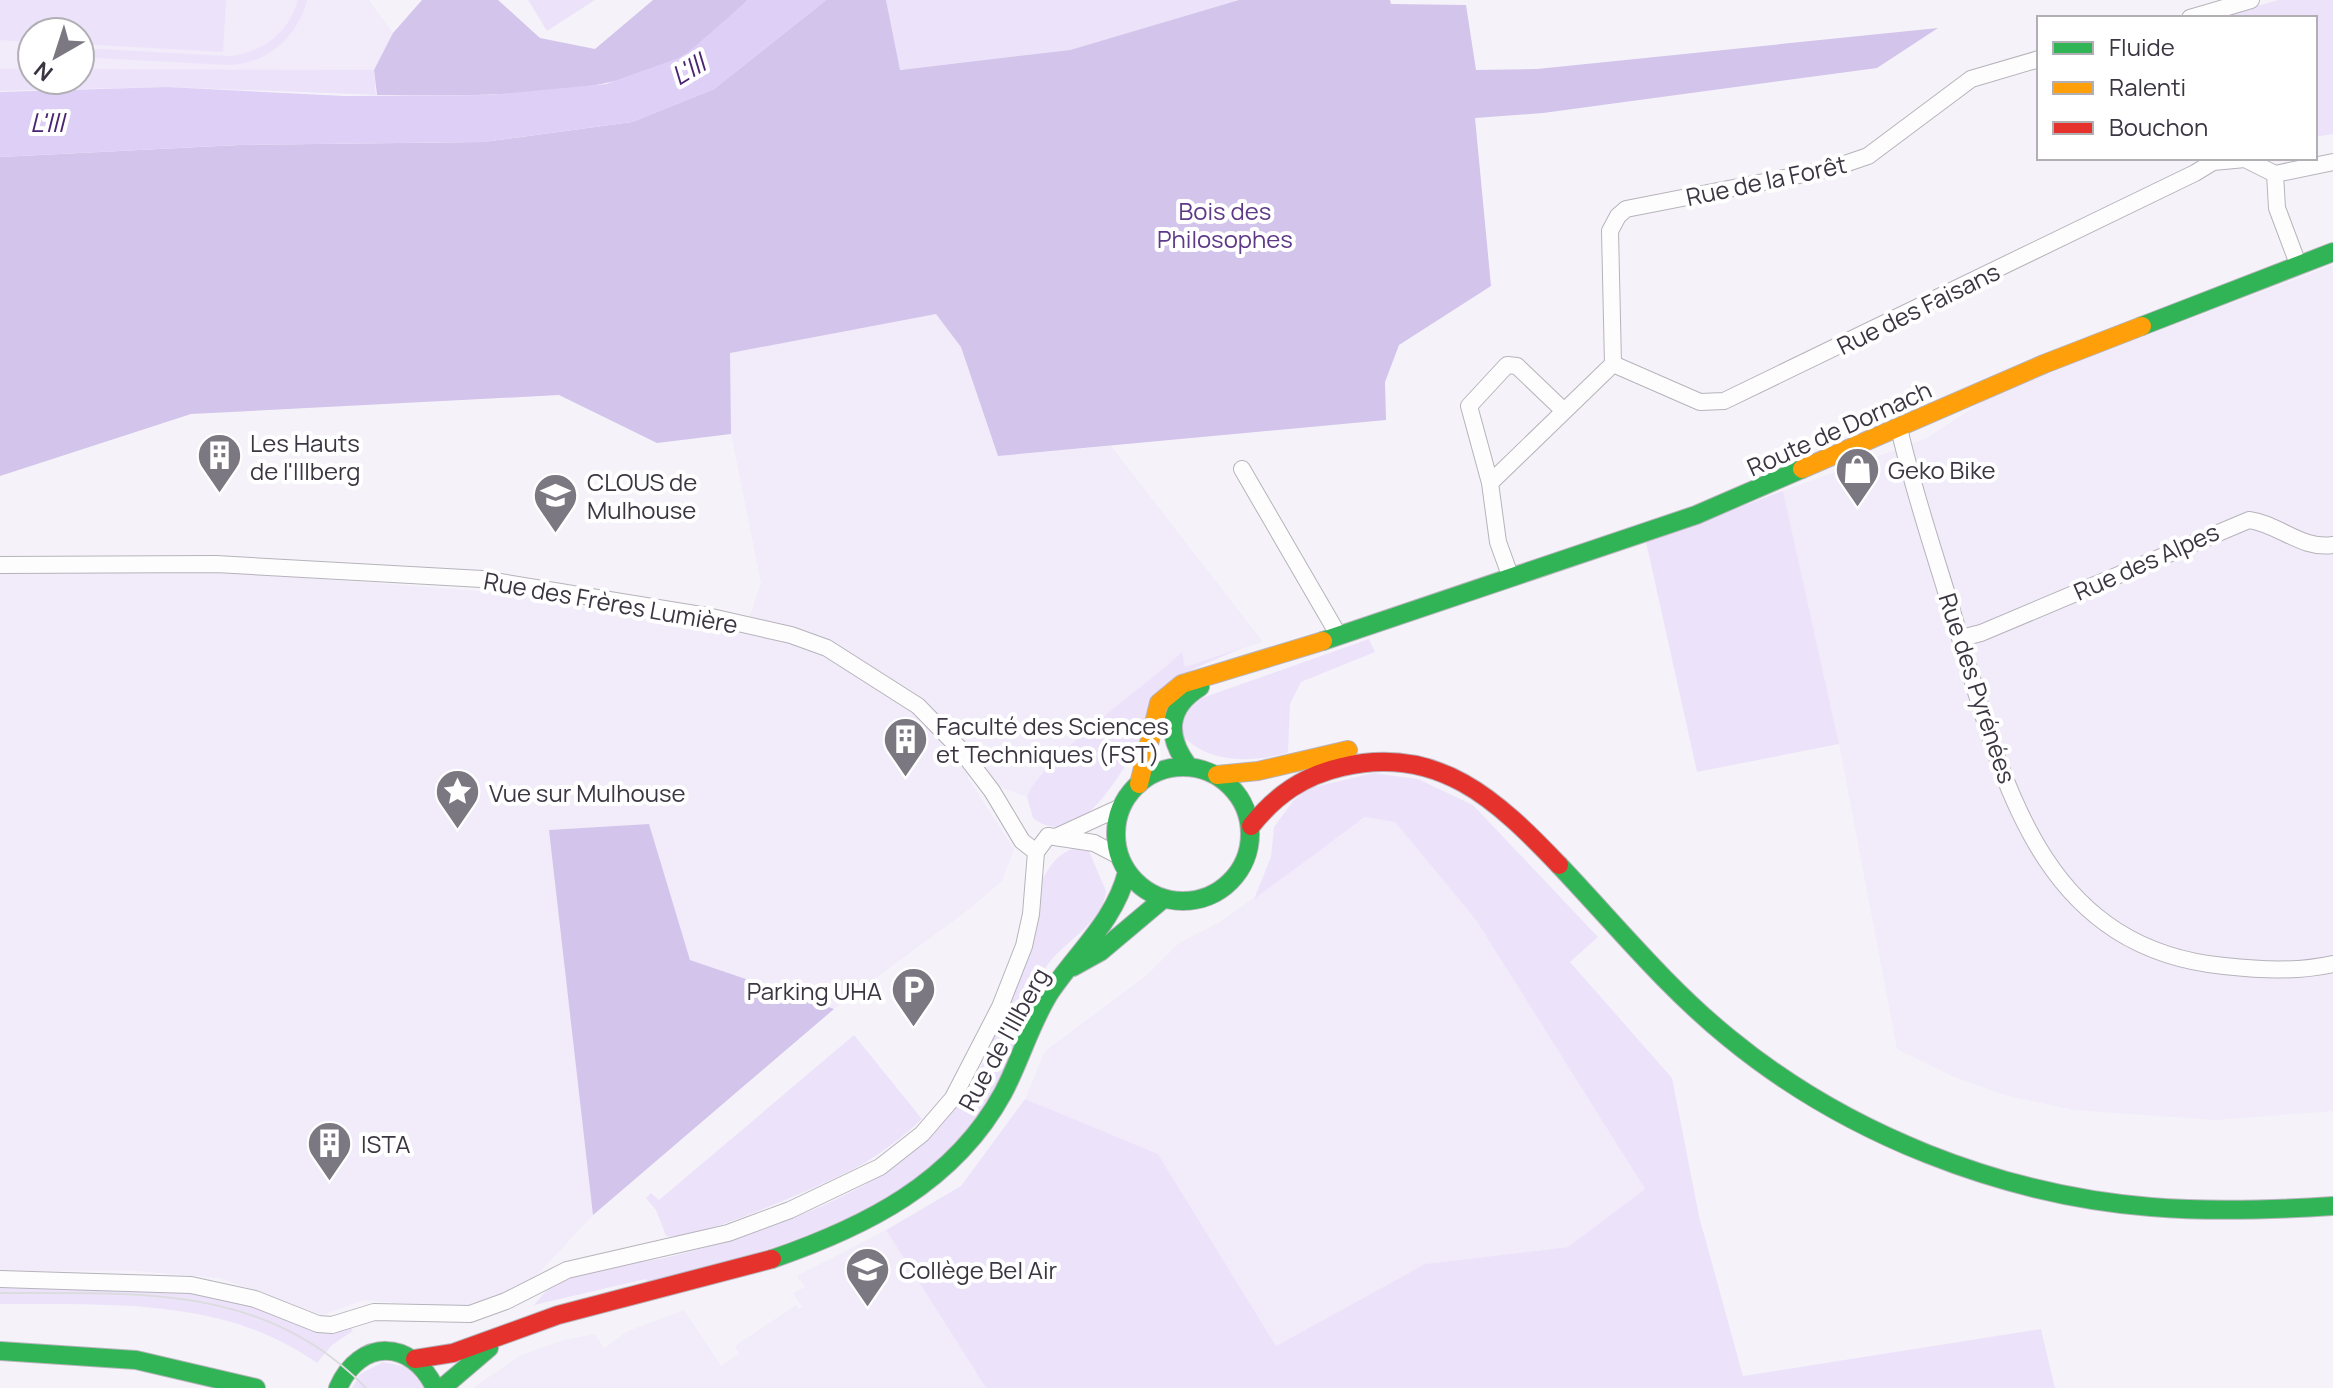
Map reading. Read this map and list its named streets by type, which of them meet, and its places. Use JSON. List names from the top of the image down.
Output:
{
  "streets": {
    "main road": ["Route de Dornach", "Rue de l'Illberg"],
    "street": [
      "Rue de la Forêt",
      "Rue des Faisans",
      "Rue des Alpes",
      "Rue des Frères Lumière",
      "Rue des Pyrénées"
    ]
  },
  "crossings": [
    ["Rue de la Forêt", "Rue des Faisans"],
    ["Route de Dornach", "Rue des Pyrénées"],
    ["Rue des Alpes", "Rue des Pyrénées"]
  ],
  "water": ["L'Ill"],
  "parks": ["Bois des Philosophes"],
  "places": {
    "building": ["Les Hauts de l'Illberg", "Faculté des Sciences et Techniques (FST)", "ISTA"],
    "shop": ["Geko Bike"],
    "school or university": ["CLOUS de Mulhouse", "Collège Bel Air"],
    "place": ["Vue sur Mulhouse"],
    "parking": ["Parking UHA"]
  },
  "legend": ["Fluide", "Ralenti", "Bouchon"],
  "north": "bottom left"
}
